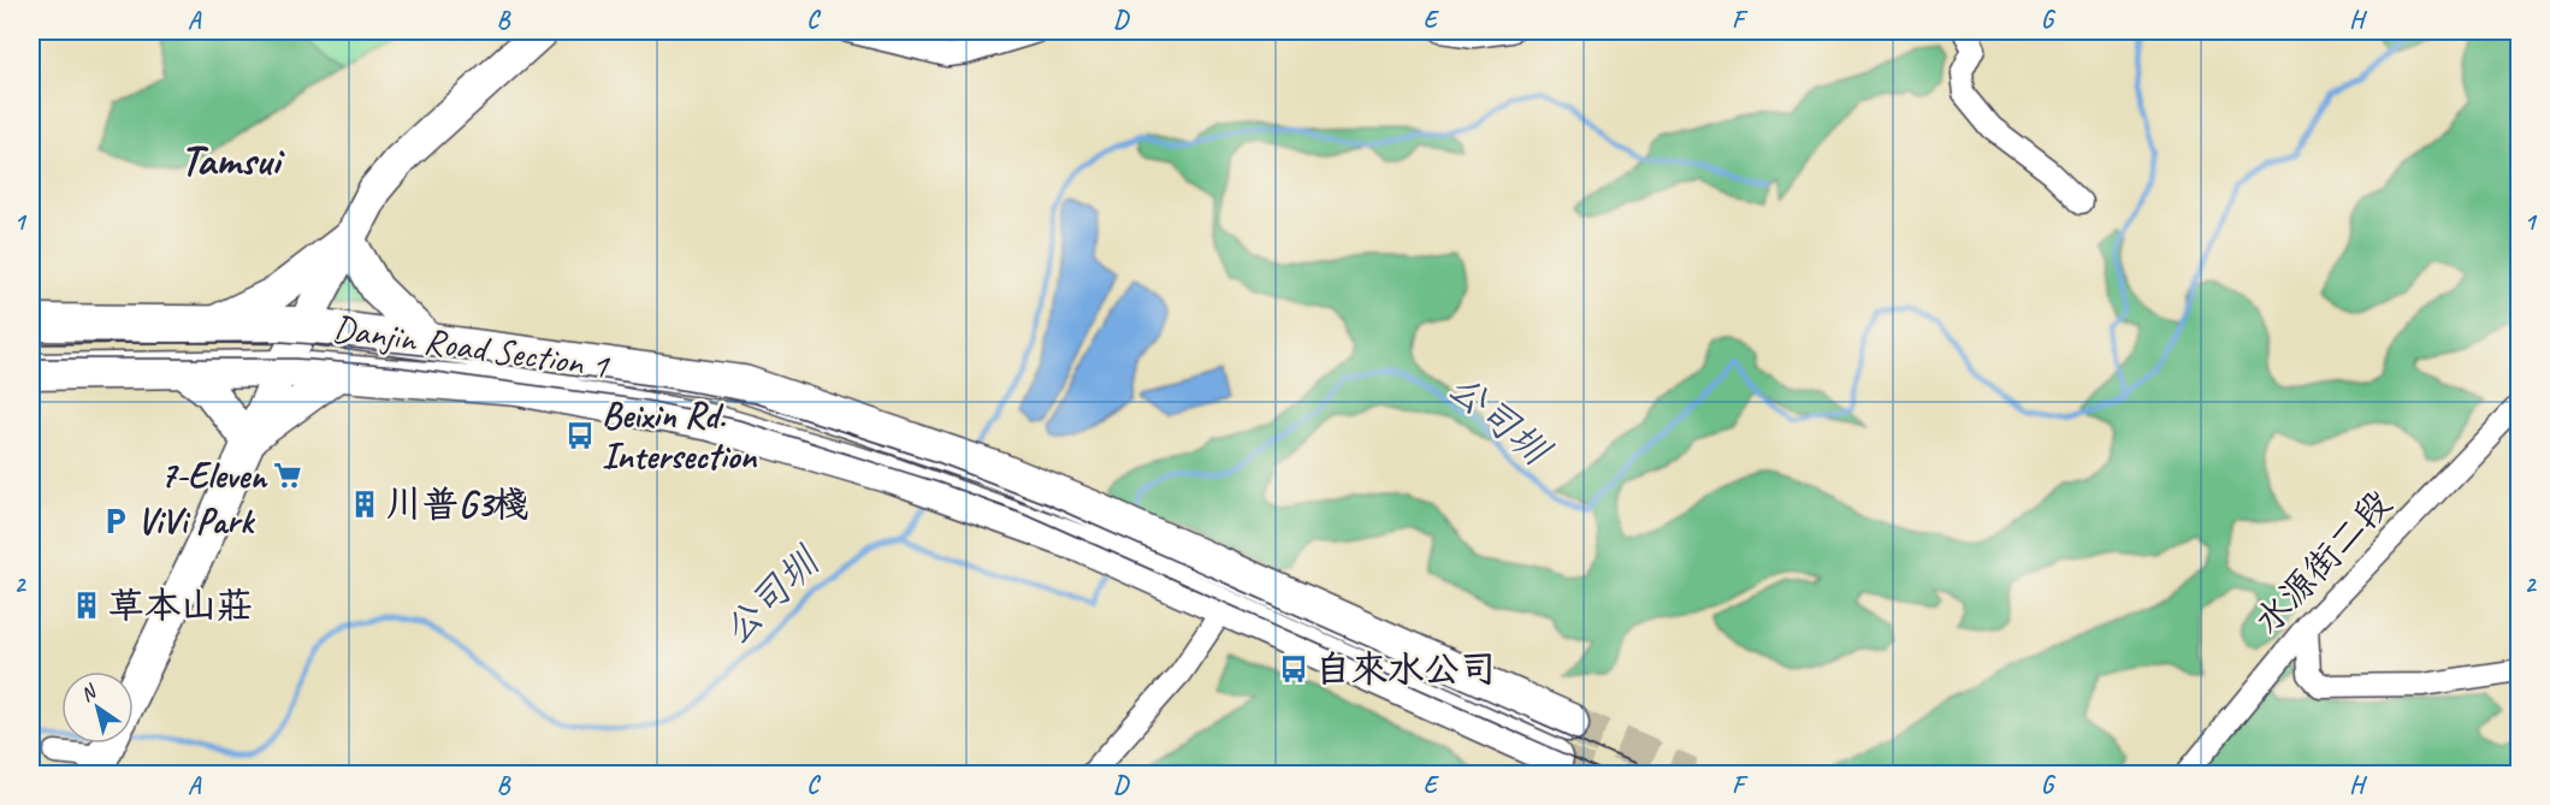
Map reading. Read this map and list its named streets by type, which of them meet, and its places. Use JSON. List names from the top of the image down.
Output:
{
  "streets": {
    "main road": ["Danjin Road Section 1"],
    "street": ["水源街二段"]
  },
  "districts": ["Tamsui"],
  "water": ["公司圳"],
  "places": {
    "bus stop": ["Beixin Rd. Intersection", "自來水公司"],
    "supermarket": ["7-Eleven"],
    "building": ["川普G3棧", "草本山莊"],
    "parking": ["ViVi Park"]
  },
  "north": "top left",
  "grid": {
    "columns": [
      "A",
      "B",
      "C",
      "D",
      "E",
      "F",
      "G",
      "H"
    ],
    "rows": ["1", "2"]
  }
}
